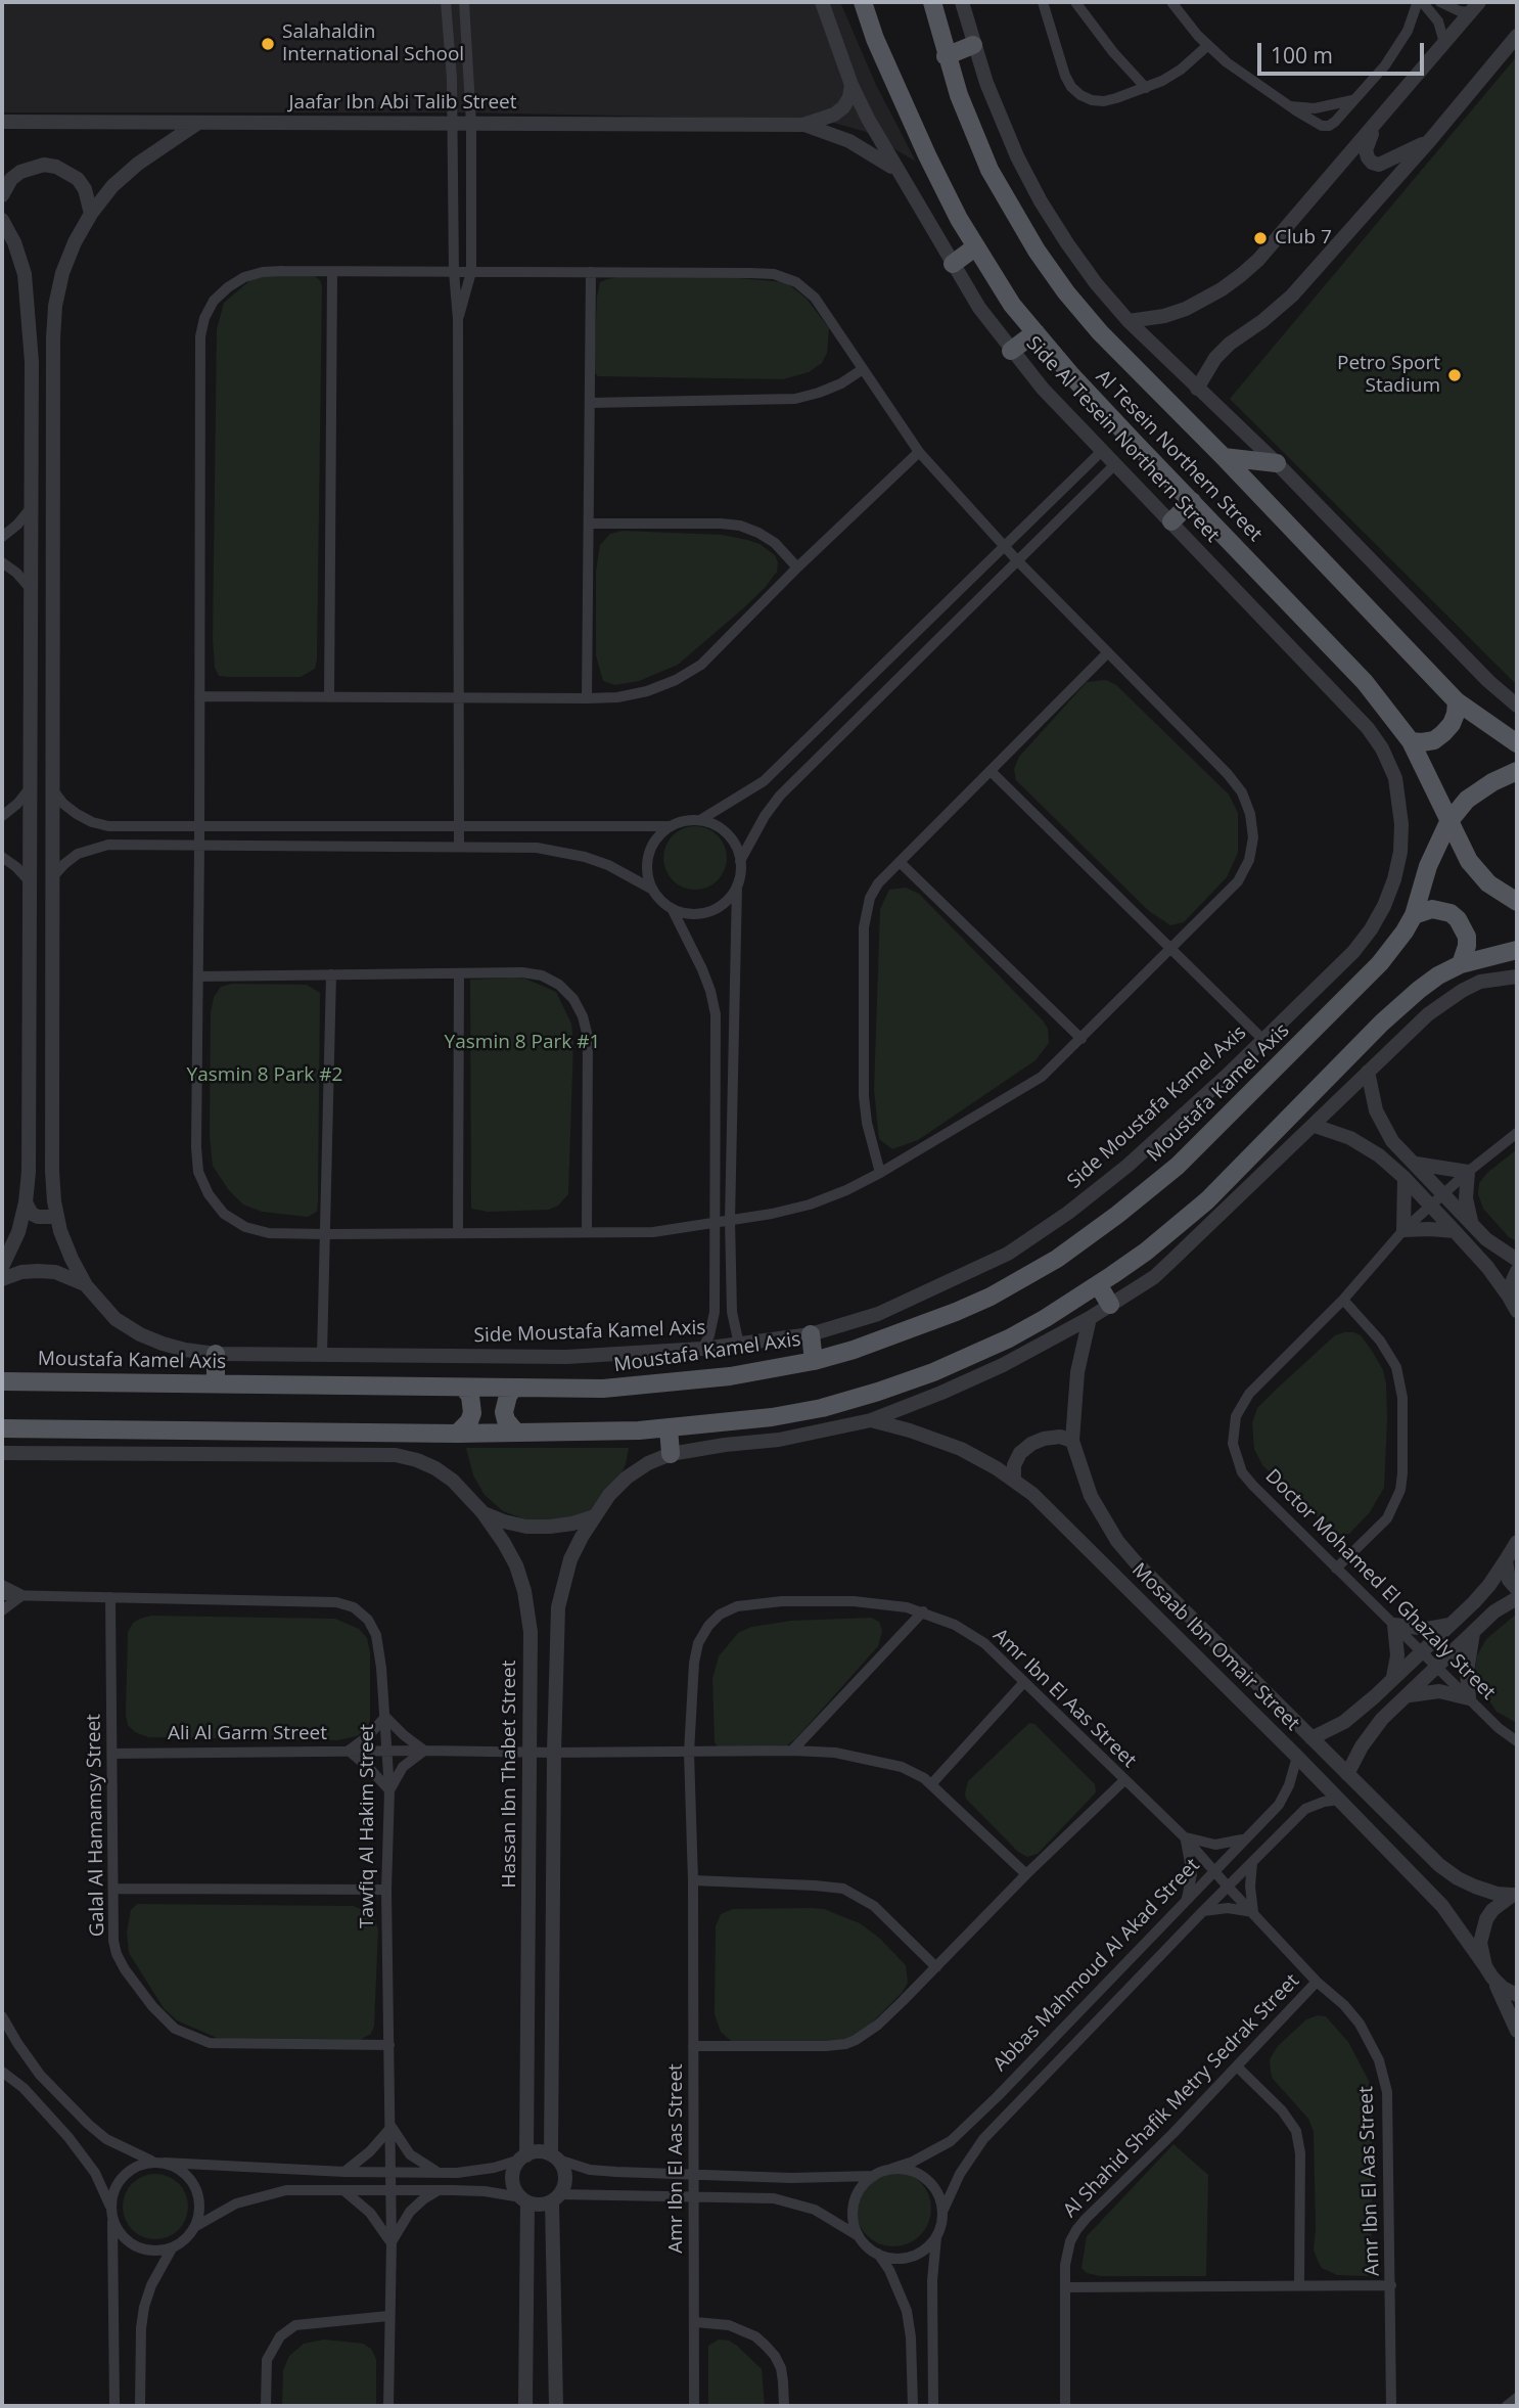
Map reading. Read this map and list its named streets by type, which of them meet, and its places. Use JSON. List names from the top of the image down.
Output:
{
  "streets": {
    "main road": ["Al Tesein Northern Street", "Moustafa Kamel Axis"],
    "street": [
      "Jaafar Ibn Abi Talib Street",
      "Side Al Tesein Northern Street",
      "Side Moustafa Kamel Axis",
      "Doctor Mohamed El Ghazaly Street",
      "Mosaab Ibn Omair Street",
      "Amr Ibn El Aas Street",
      "Ali Al Garm Street",
      "Hassan Ibn Thabet Street",
      "Galal Al Hamamsy Street",
      "Tawfiq Al Hakim Street",
      "Abbas Mahmoud Al Akad Street",
      "Al Shahid Shafik Metry Sedrak Street"
    ]
  },
  "crossings": [
    ["Jaafar Ibn Abi Talib Street", "Side Al Tesein Northern Street"],
    ["Jaafar Ibn Abi Talib Street", "Side Moustafa Kamel Axis"],
    ["Side Al Tesein Northern Street", "Side Moustafa Kamel Axis"],
    ["Al Tesein Northern Street", "Moustafa Kamel Axis"],
    ["Mosaab Ibn Omair Street", "Abbas Mahmoud Al Akad Street"],
    ["Amr Ibn El Aas Street", "Ali Al Garm Street"],
    ["Amr Ibn El Aas Street", "Abbas Mahmoud Al Akad Street"],
    ["Amr Ibn El Aas Street", "Al Shahid Shafik Metry Sedrak Street"],
    ["Ali Al Garm Street", "Hassan Ibn Thabet Street"],
    ["Ali Al Garm Street", "Galal Al Hamamsy Street"],
    ["Ali Al Garm Street", "Tawfiq Al Hakim Street"],
    ["Galal Al Hamamsy Street", "Tawfiq Al Hakim Street"]
  ],
  "parks": ["Yasmin 8 Park #1", "Yasmin 8 Park #2"],
  "places": ["Salahaldin International School", "Club 7", "Petro Sport Stadium"],
  "scale_bar": "100 m"
}
